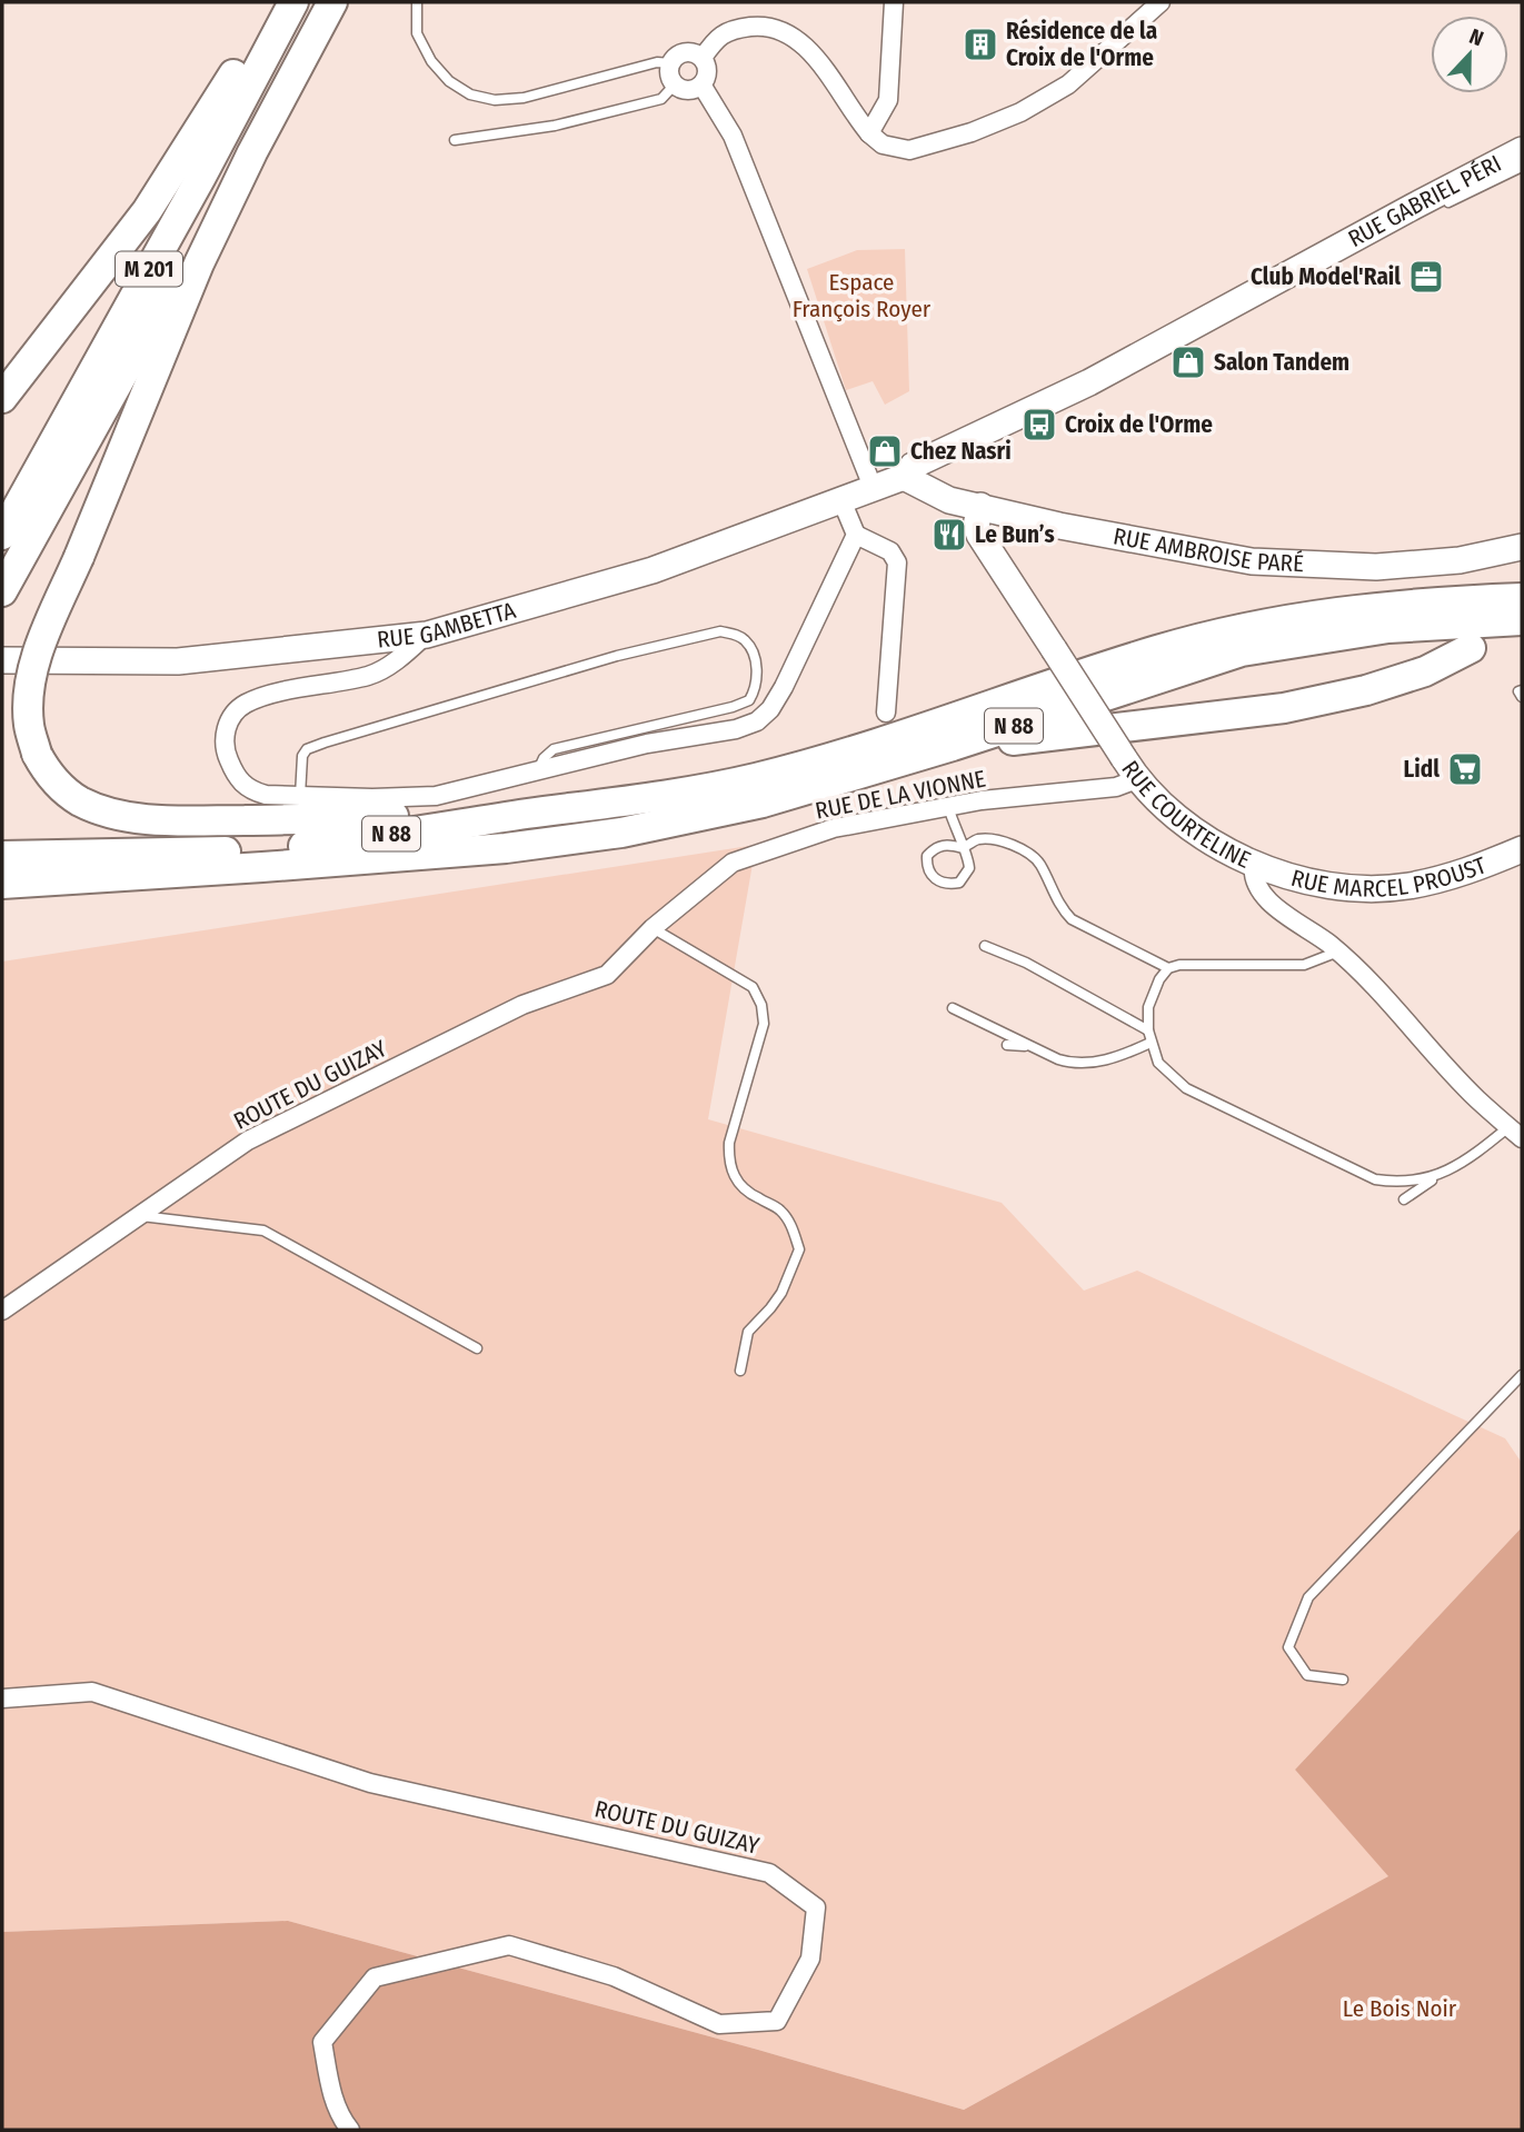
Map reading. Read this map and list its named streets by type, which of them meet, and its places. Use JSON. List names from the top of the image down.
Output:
{
  "streets": {
    "highway": ["M 201", "N 88"],
    "main road": [
      "RUE GABRIEL PÉRI",
      "RUE AMBROISE PARÉ",
      "RUE GAMBETTA",
      "RUE COURTELINE",
      "RUE MARCEL PROUST"
    ],
    "street": ["RUE DE LA VIONNE", "ROUTE DU GUIZAY"]
  },
  "crossings": [
    ["RUE GABRIEL PÉRI", "RUE AMBROISE PARÉ"],
    ["RUE GABRIEL PÉRI", "RUE GAMBETTA"],
    ["RUE AMBROISE PARÉ", "RUE COURTELINE"],
    ["RUE DE LA VIONNE", "RUE COURTELINE"],
    ["RUE DE LA VIONNE", "ROUTE DU GUIZAY"],
    ["RUE COURTELINE", "RUE MARCEL PROUST"]
  ],
  "parks": ["Espace François Royer", "Le Bois Noir"],
  "places": {
    "building": ["Résidence de la Croix de l'Orme"],
    "office": ["Club Model'Rail"],
    "shop": ["Salon Tandem", "Chez Nasri"],
    "bus stop": ["Croix de l'Orme"],
    "restaurant": ["Le Bun’s"],
    "supermarket": ["Lidl"]
  },
  "north": "top"
}
